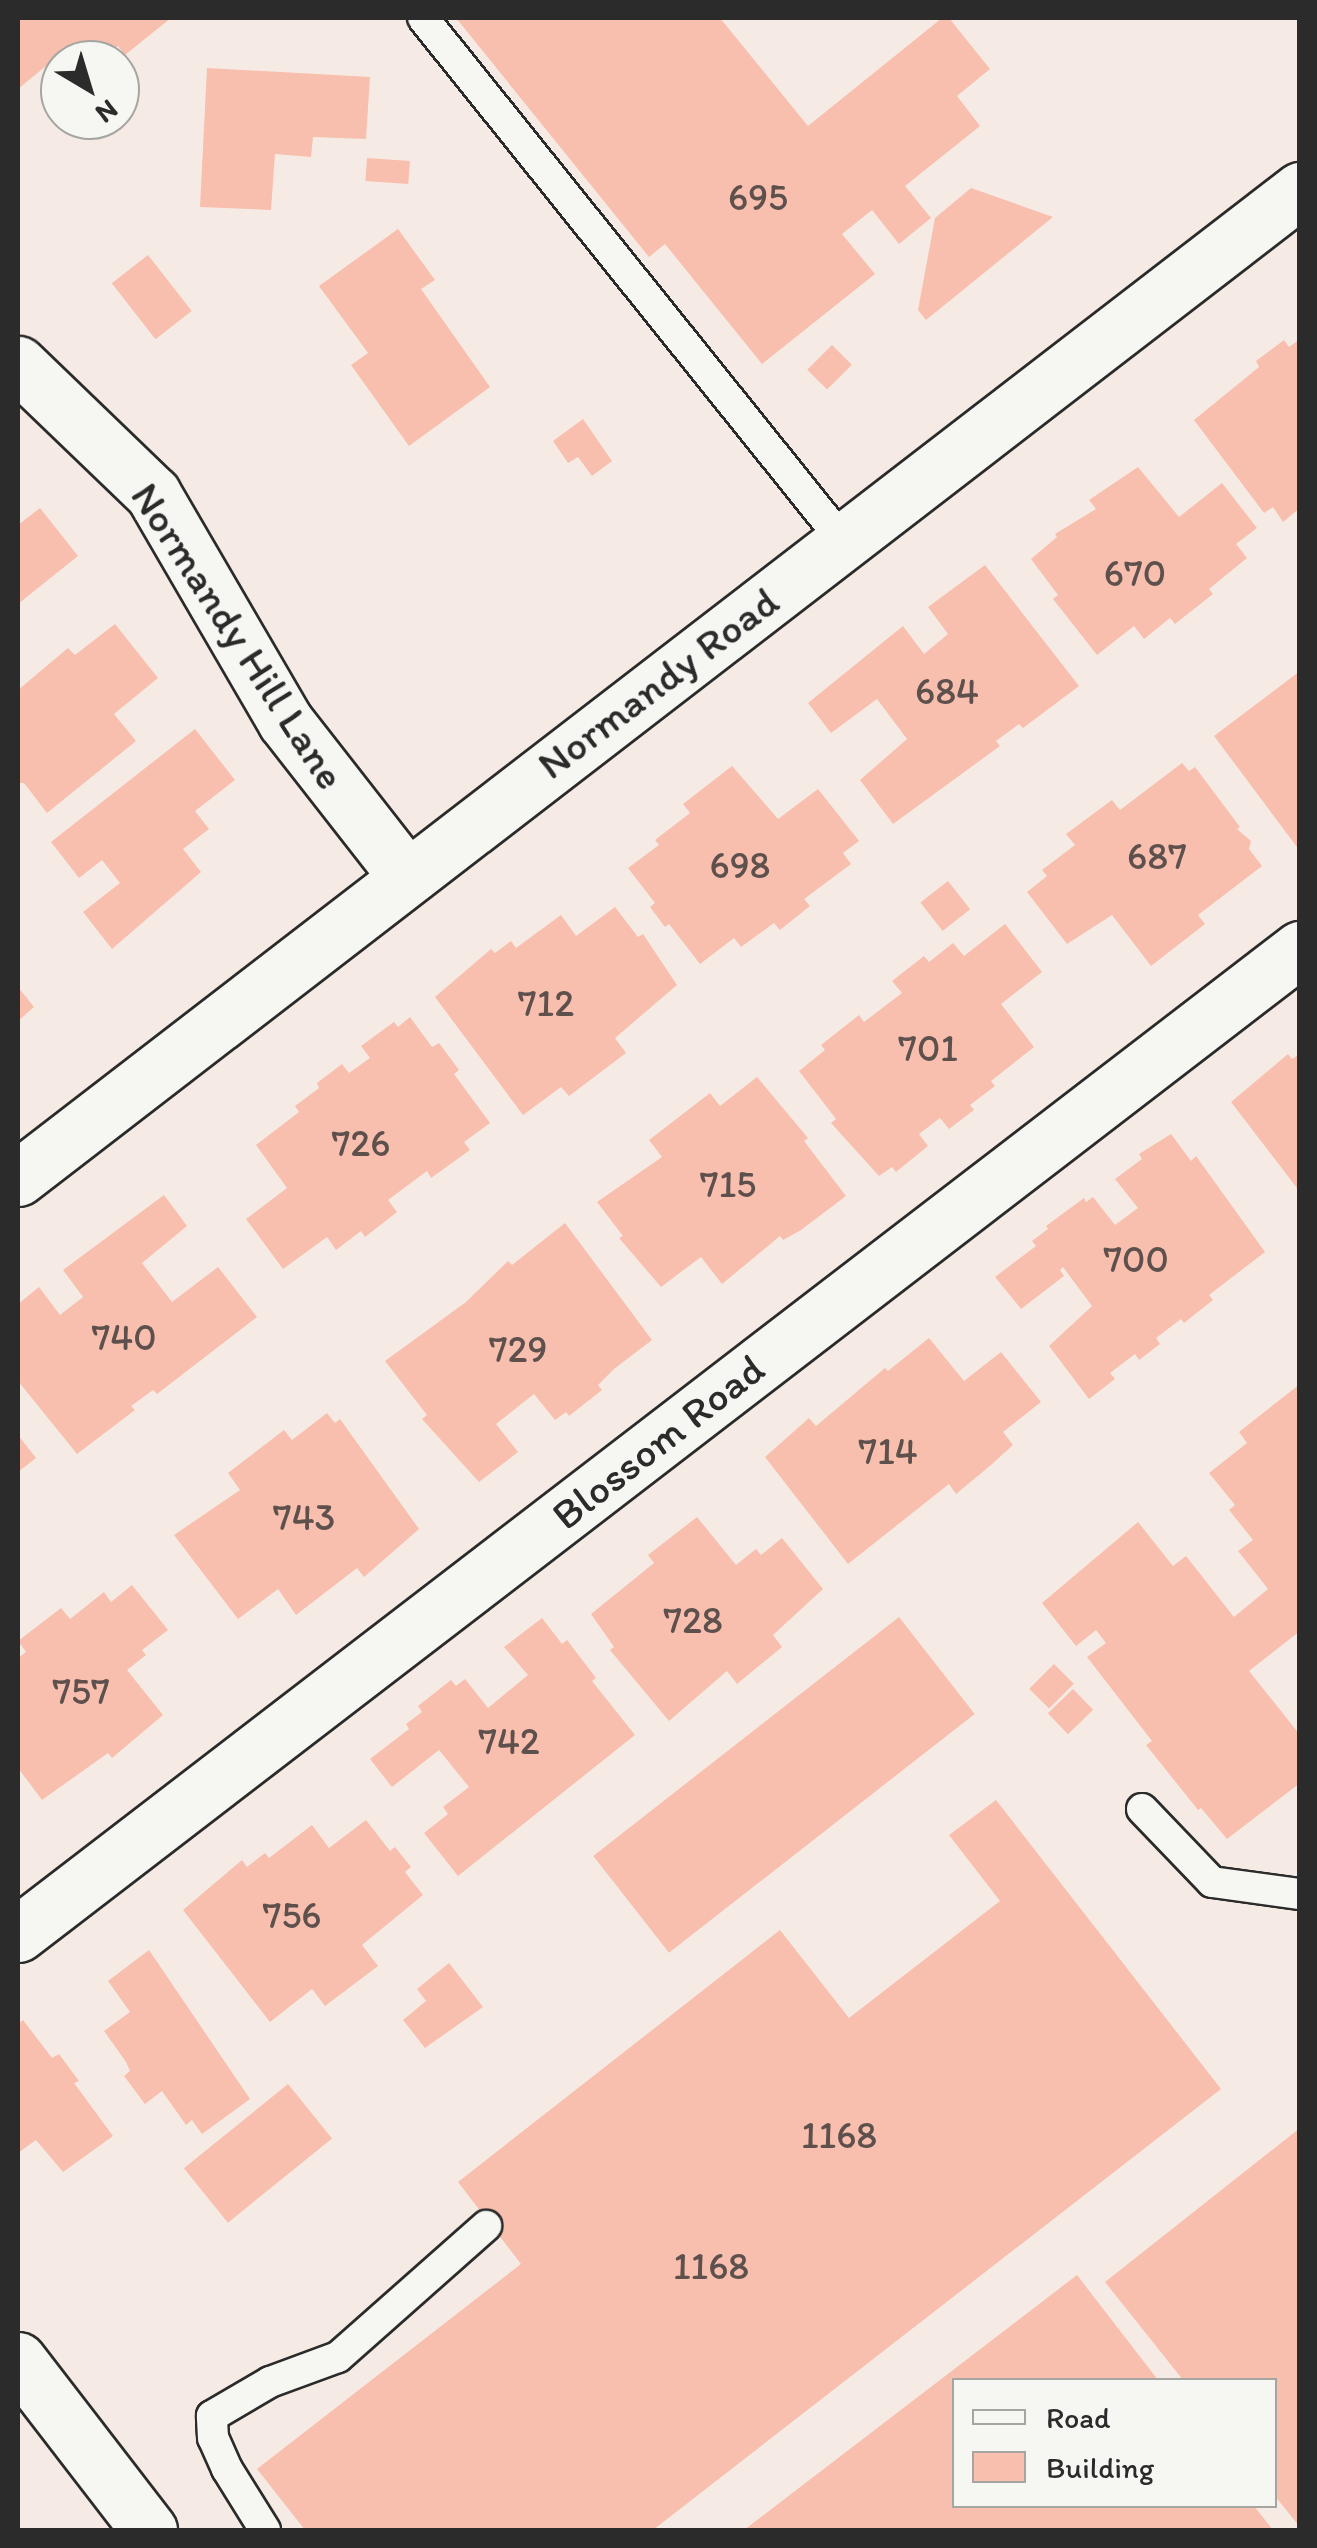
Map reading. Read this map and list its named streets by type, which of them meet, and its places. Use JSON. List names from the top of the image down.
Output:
{
  "streets": {
    "street": ["Normandy Hill Lane", "Normandy Road", "Blossom Road"]
  },
  "crossings": [
    ["Normandy Hill Lane", "Normandy Road"]
  ],
  "house_numbers": [
    "695",
    "670",
    "684",
    "687",
    "698",
    "712",
    "701",
    "726",
    "715",
    "700",
    "740",
    "729",
    "714",
    "743",
    "728",
    "757",
    "742",
    "756",
    "1168",
    "1168"
  ],
  "legend": ["Road", "Building"],
  "north": "bottom right"
}
